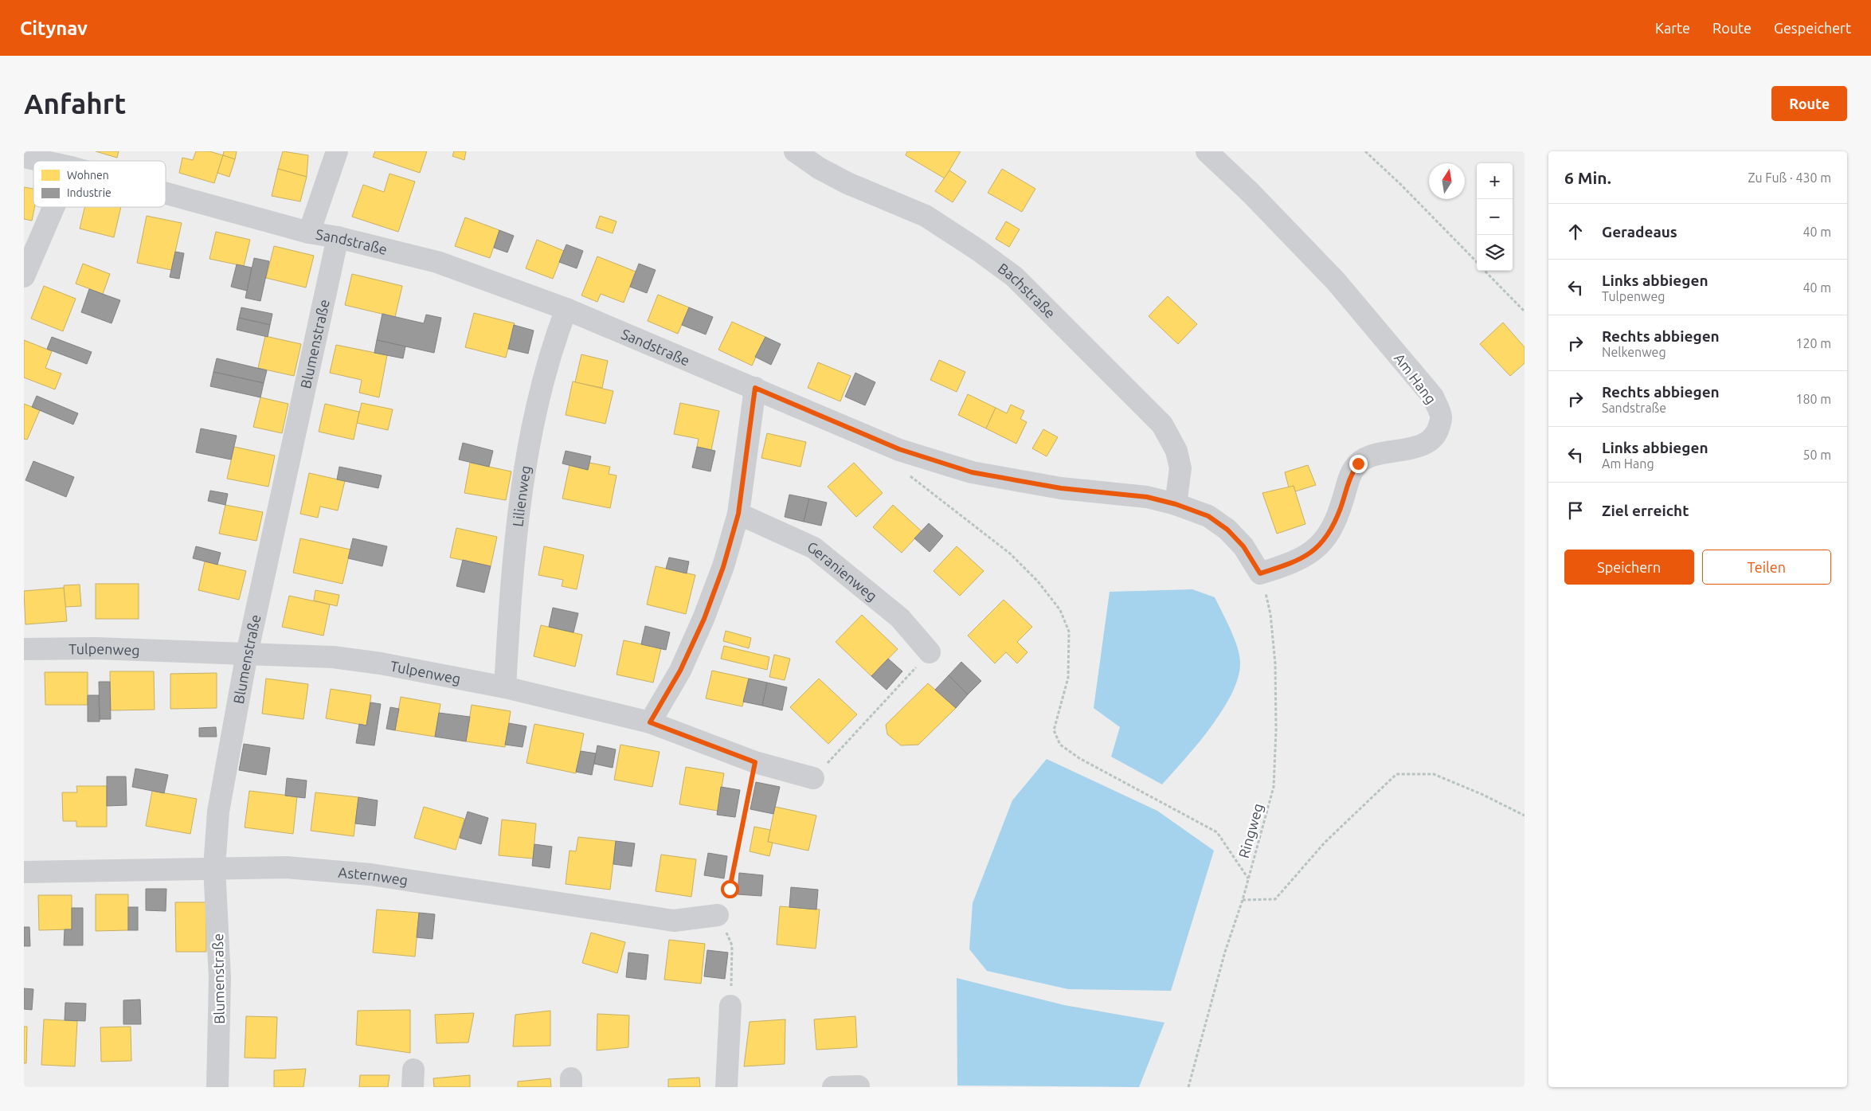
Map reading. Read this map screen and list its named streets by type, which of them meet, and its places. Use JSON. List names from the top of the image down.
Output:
{
  "streets": {
    "street": [
      "Sandstraße",
      "Bachstraße",
      "Blumenstraße",
      "Am Hang",
      "Lilienweg",
      "Geranienweg",
      "Tulpenweg",
      "Asternweg"
    ],
    "path": ["Ringweg"]
  },
  "crossings": [
    ["Sandstraße", "Bachstraße"],
    ["Sandstraße", "Blumenstraße"],
    ["Sandstraße", "Am Hang"],
    ["Sandstraße", "Lilienweg"],
    ["Sandstraße", "Ringweg"],
    ["Blumenstraße", "Tulpenweg"],
    ["Blumenstraße", "Asternweg"],
    ["Am Hang", "Ringweg"],
    ["Lilienweg", "Tulpenweg"]
  ],
  "legend": ["Wohnen", "Industrie"],
  "north": "top",
  "page": {
    "header": "Citynav",
    "nav": ["Karte", "Route", "Gespeichert"],
    "buttons": [
      "Route",
      ["Speichern", "Teilen"]
    ],
    "title": "Anfahrt",
    "heading": ["6 Min.", "Zu Fuß · 430 m"],
    "map_buttons": ["+", "−"],
    "list": [
      ["Geradeaus", "40 m"],
      ["Links abbiegen", "Tulpenweg", "40 m"],
      ["Rechts abbiegen", "Nelkenweg", "120 m"],
      ["Rechts abbiegen", "Sandstraße", "180 m"],
      ["Links abbiegen", "Am Hang", "50 m"],
      "Ziel erreicht"
    ]
  }
}
